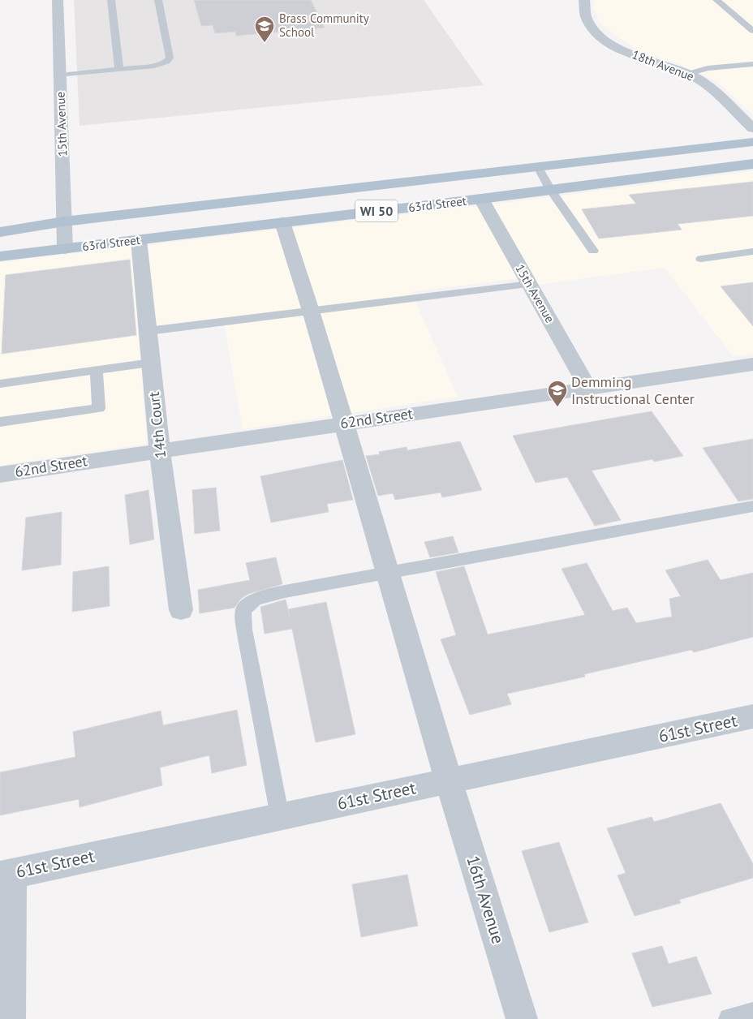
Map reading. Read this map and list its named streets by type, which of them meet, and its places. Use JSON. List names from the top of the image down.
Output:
{
  "streets": {
    "main road": ["63rd Street", "WI 50"],
    "street": [
      "18th Avenue",
      "15th Avenue",
      "62nd Street",
      "14th Court",
      "61st Street",
      "16th Avenue"
    ]
  },
  "crossings": [
    ["15th Avenue", "63rd Street"],
    ["15th Avenue", "62nd Street"],
    ["63rd Street", "14th Court"],
    ["63rd Street", "16th Avenue"],
    ["62nd Street", "14th Court"],
    ["62nd Street", "16th Avenue"],
    ["61st Street", "16th Avenue"]
  ],
  "places": {
    "school or university": ["Brass Community School", "Demming Instructional Center"]
  }
}
